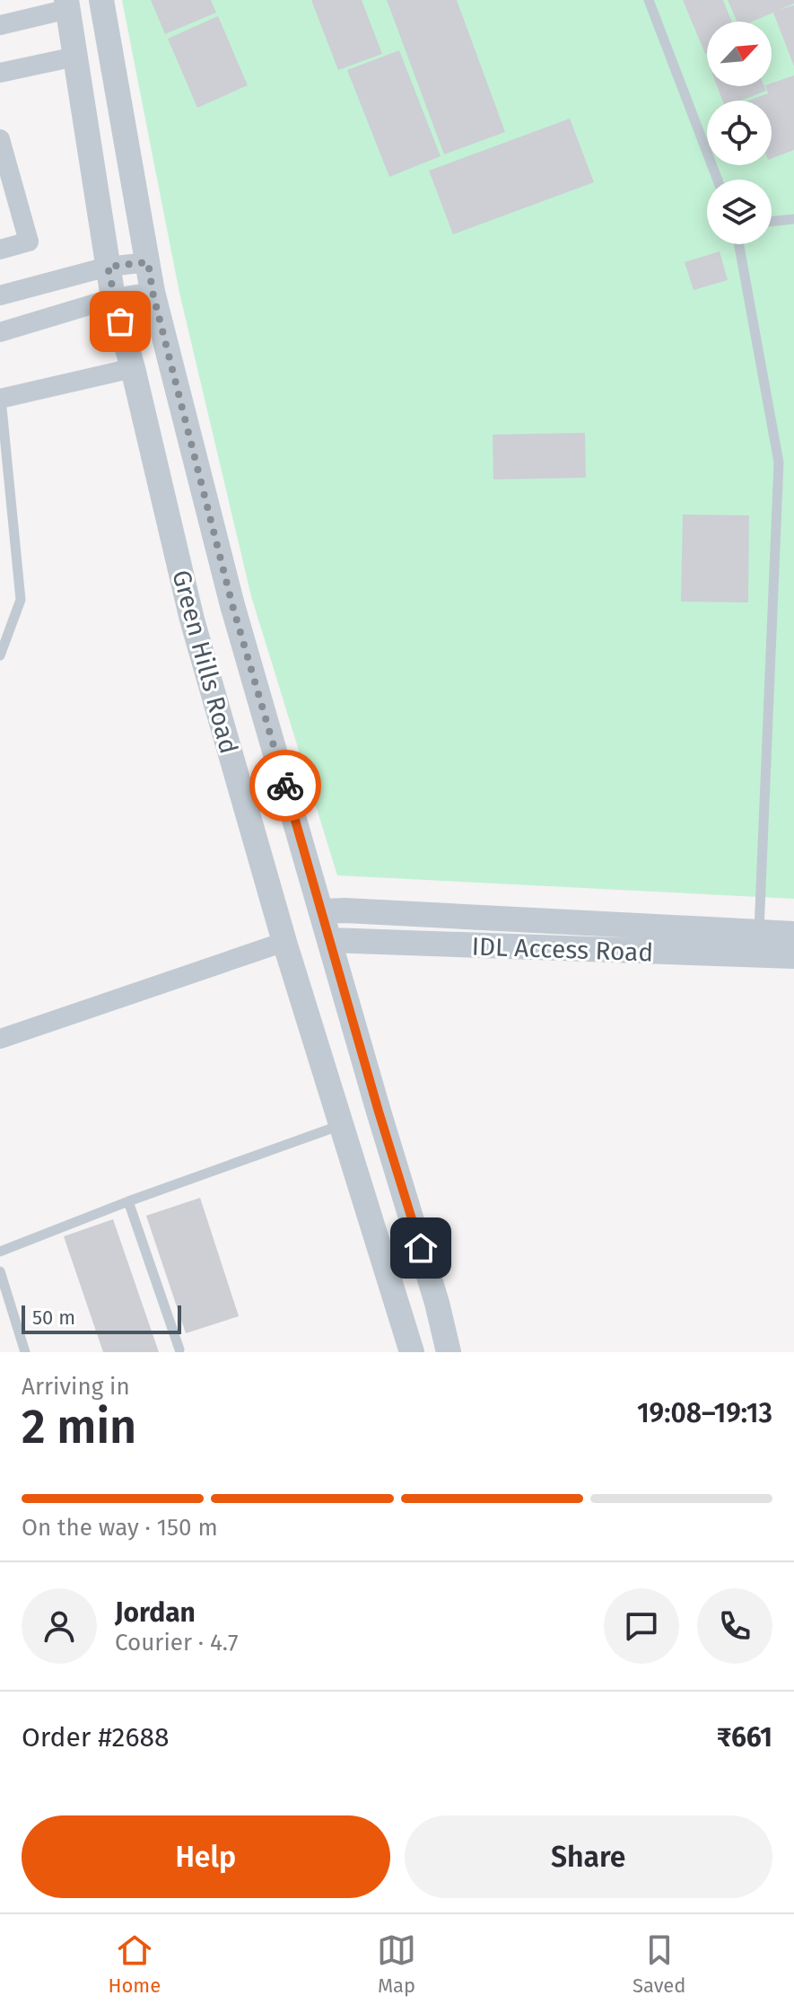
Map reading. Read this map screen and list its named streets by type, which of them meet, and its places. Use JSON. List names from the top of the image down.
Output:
{
  "streets": {
    "street": ["Green Hills Road", "IDL Access Road"]
  },
  "crossings": [
    ["Green Hills Road", "IDL Access Road"]
  ],
  "scale_bar": "50 m",
  "north": "top right",
  "page": {
    "scale": "50 m",
    "heading": ["2 min", "Arriving in", "19:08–19:13"],
    "panel": [
      "Jordan",
      "Courier · 4.7",
      "Order #2688",
      "₹661"
    ],
    "bar": "On the way · 150 m",
    "buttons": ["Help", "Share"],
    "tabs": ["Home", "Map", "Saved"]
  }
}
